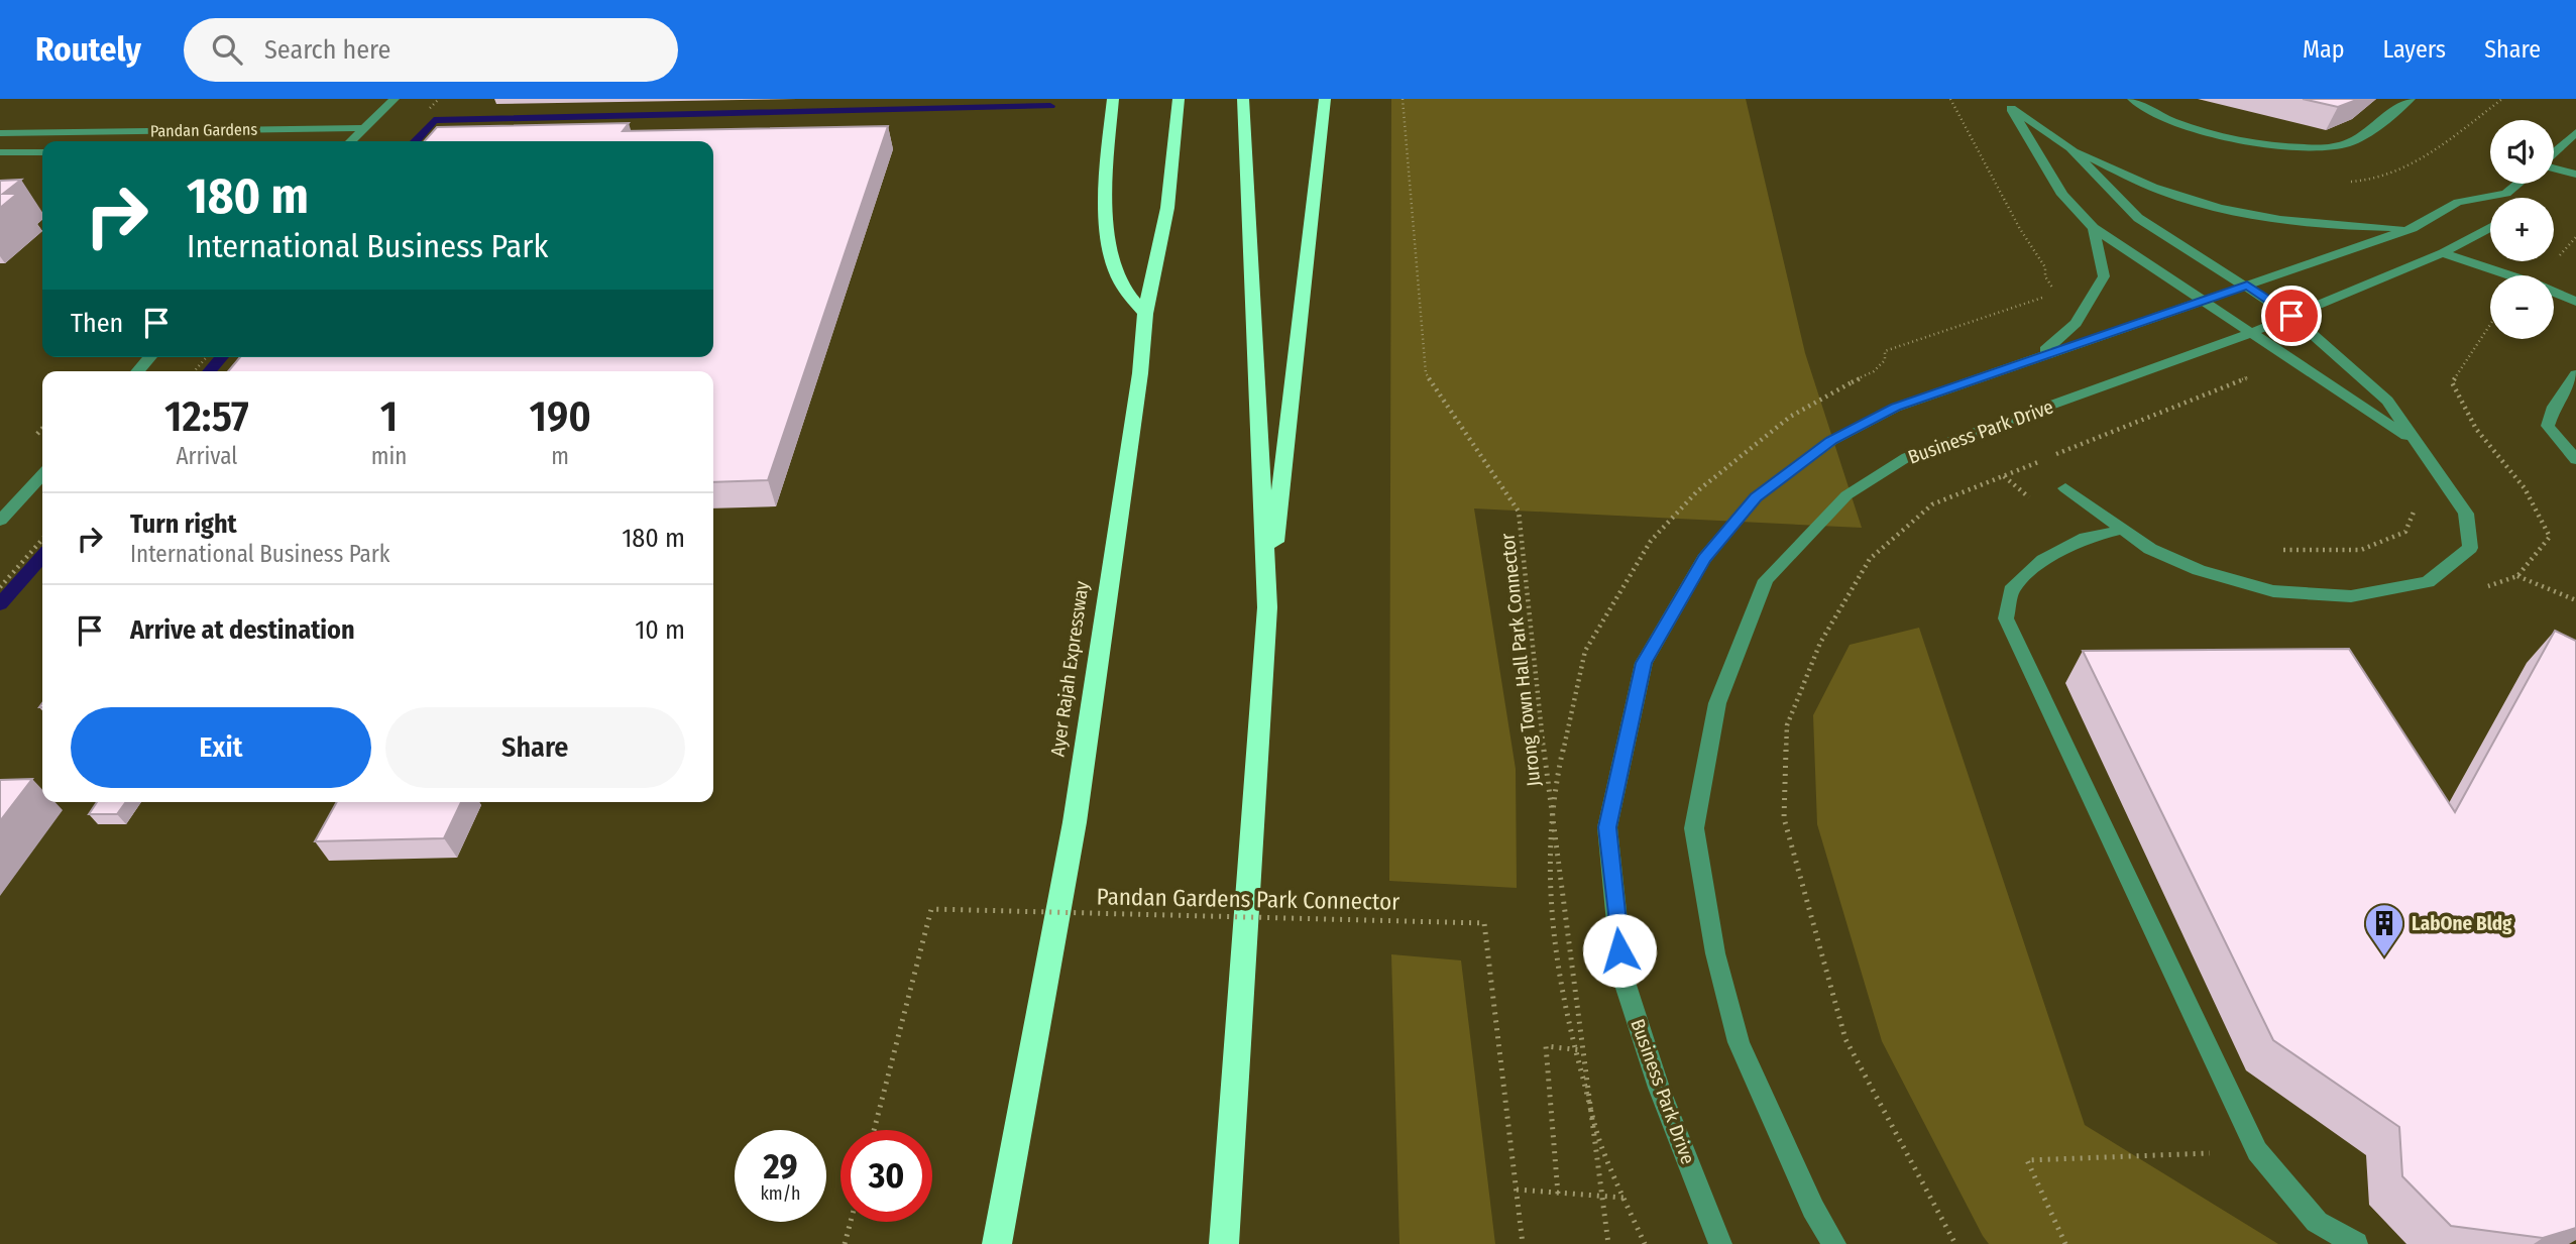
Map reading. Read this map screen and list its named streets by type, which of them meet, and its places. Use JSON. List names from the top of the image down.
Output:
{
  "streets": {
    "highway": ["Ayer Rajah Expressway"],
    "street": ["Pandan Gardens", "Business Park Drive"],
    "path": ["Jurong Town Hall Park Connector", "Pandan Gardens Park Connector"]
  },
  "places": {
    "building": ["LabOne Bldg"]
  },
  "page": {
    "header": "Routely",
    "search": "Search here",
    "nav": ["Map", "Layers", "Share"],
    "map_buttons": ["+", "−"],
    "turn": ["180 m", "International Business Park"],
    "then": "Then",
    "eta": [
      "12:57",
      "Arrival",
      "1",
      "min",
      "190",
      "m"
    ],
    "list": [
      {
        "name": "Turn right",
        "note": "International Business Park",
        "value": "180 m"
      },
      {
        "name": "Arrive at destination",
        "value": "10 m"
      }
    ],
    "buttons": ["Exit", "Share"],
    "speed": "29 km/h",
    "limit": "30"
  }
}
